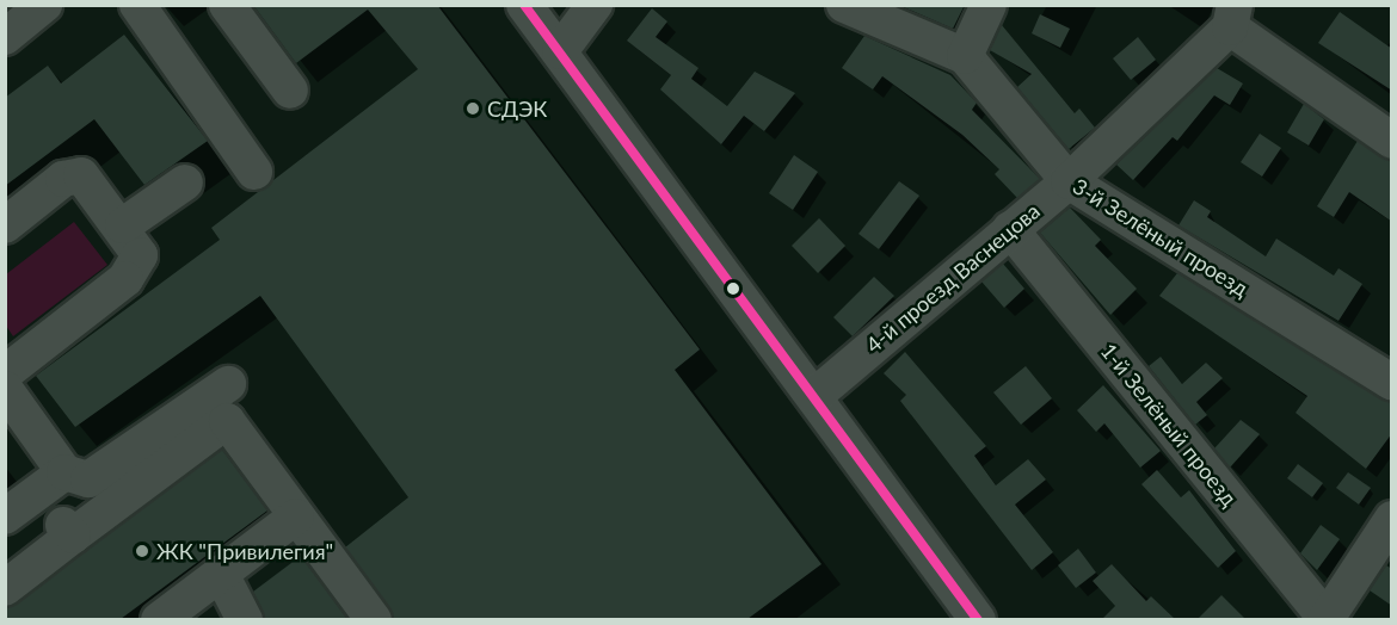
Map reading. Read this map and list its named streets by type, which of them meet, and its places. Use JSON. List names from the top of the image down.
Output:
{
  "streets": {
    "street": ["3-й Зелёный проезд", "4-й проезд Васнецова", "1-й Зелёный проезд"]
  },
  "crossings": [
    ["3-й Зелёный проезд", "4-й проезд Васнецова"],
    ["4-й проезд Васнецова", "1-й Зелёный проезд"]
  ],
  "places": ["СДЭК", "ЖК \"Привилегия\""]
}
